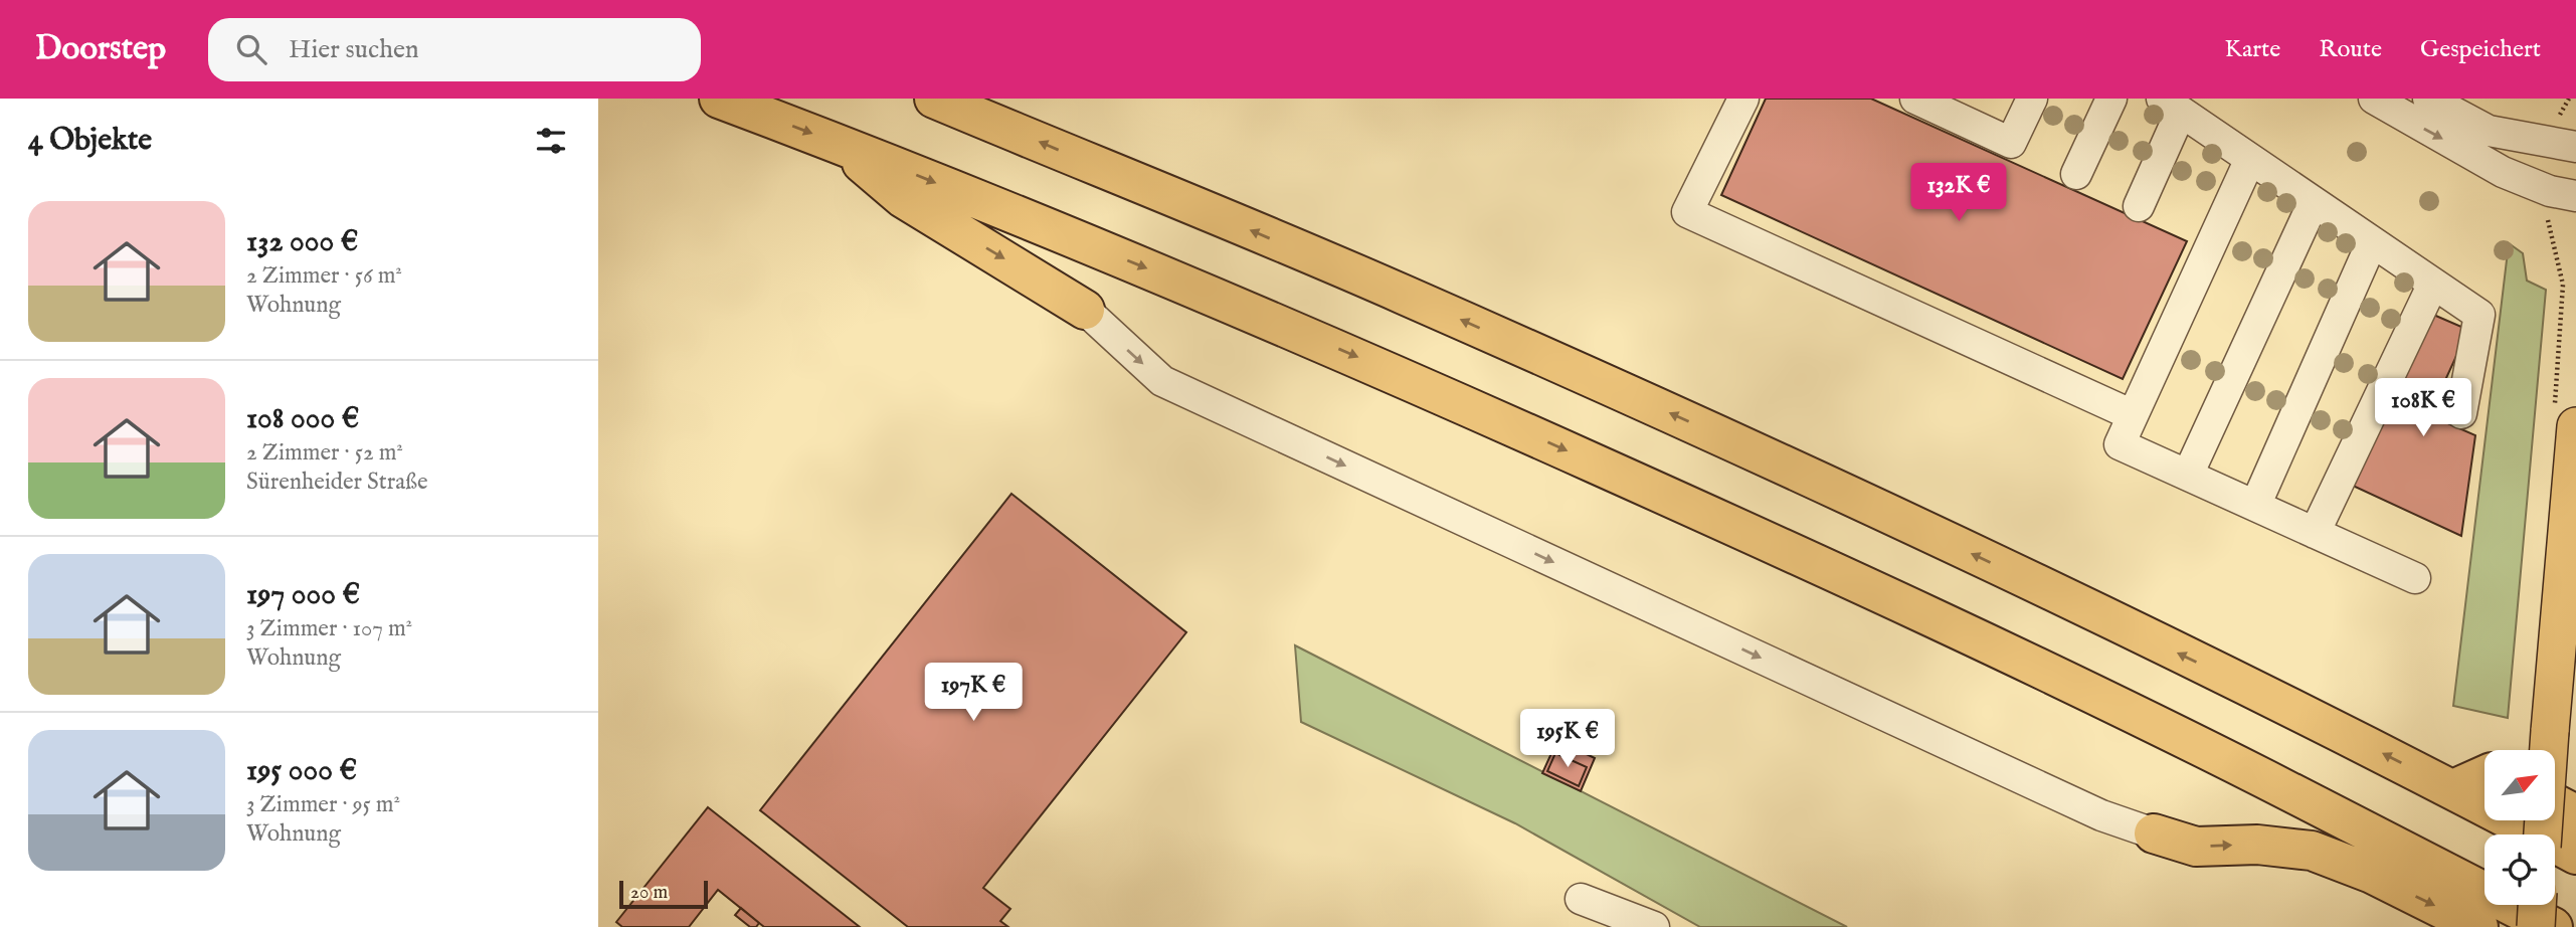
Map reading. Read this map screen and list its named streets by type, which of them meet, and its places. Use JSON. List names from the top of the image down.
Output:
{
  "scale_bar": "20 m",
  "north": "top right",
  "page": {
    "header": "Doorstep",
    "search": "Hier suchen",
    "nav": ["Karte", "Route", "Gespeichert"],
    "heading": "4 Objekte",
    "price": [
      "132K €",
      "108K €",
      "197K €",
      "195K €"
    ],
    "list": [
      {
        "name": "132 000 €",
        "note": "2 Zimmer · 56 m² · Wohnung"
      },
      {
        "name": "108 000 €",
        "note": "2 Zimmer · 52 m² · Sürenheider Straße"
      },
      {
        "name": "197 000 €",
        "note": "3 Zimmer · 107 m² · Wohnung"
      },
      {
        "name": "195 000 €",
        "note": "3 Zimmer · 95 m² · Wohnung"
      }
    ],
    "scale": "20 m"
  }
}
